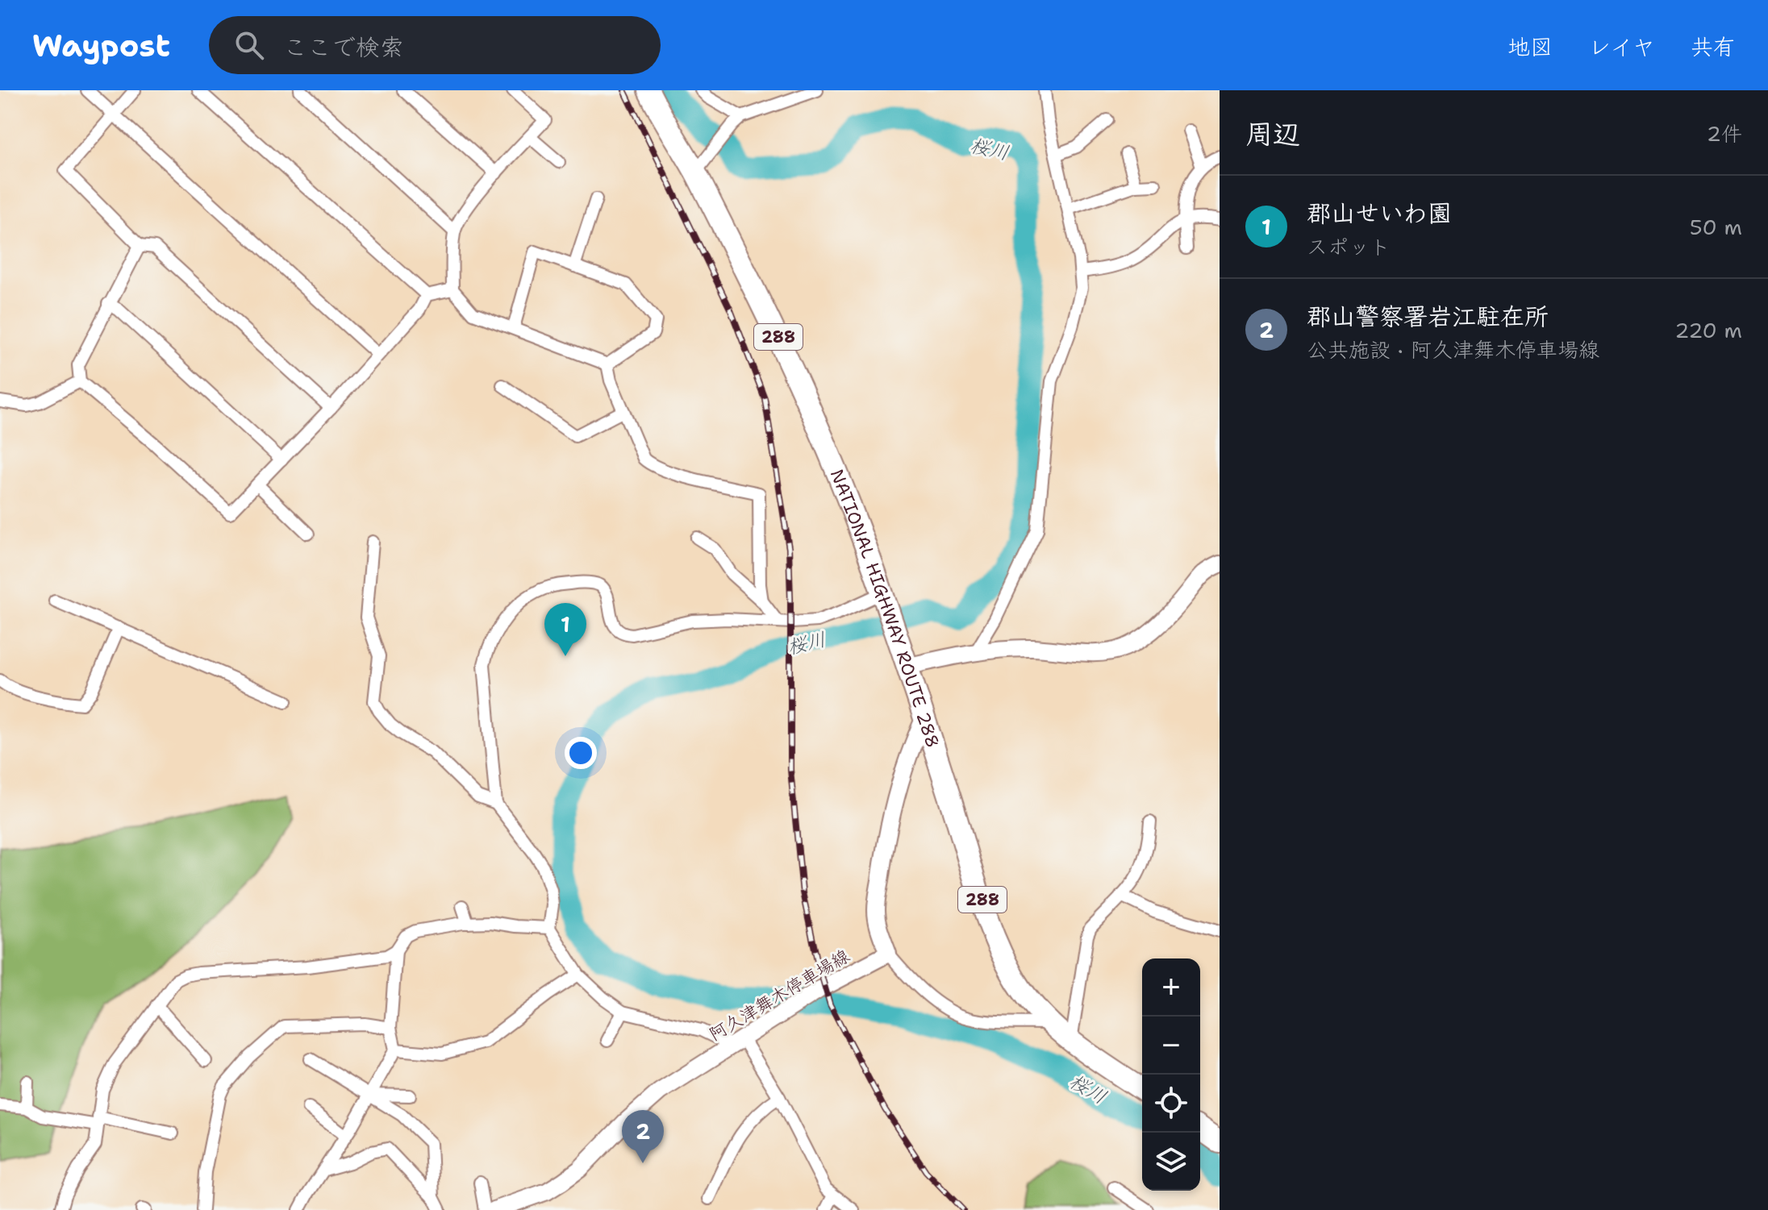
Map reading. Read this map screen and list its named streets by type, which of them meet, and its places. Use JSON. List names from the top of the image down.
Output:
{
  "streets": {
    "highway": ["288", "NATIONAL HIGHWAY ROUTE 288"],
    "main road": ["阿久津舞木停車場線"]
  },
  "water": ["桜川"],
  "page": {
    "header": "Waypost",
    "search": "ここで検索",
    "nav": ["地図", "レイヤ", "共有"],
    "heading": ["周辺", "2件"],
    "list": [
      {
        "mark": "1",
        "name": "郡山せいわ園",
        "note": "スポット",
        "value": "50 m"
      },
      {
        "mark": "2",
        "name": "郡山警察署岩江駐在所",
        "note": "公共施設 · 阿久津舞木停車場線",
        "value": "220 m"
      }
    ],
    "pins": ["1", "2"],
    "map_buttons": ["+", "−"]
  }
}
